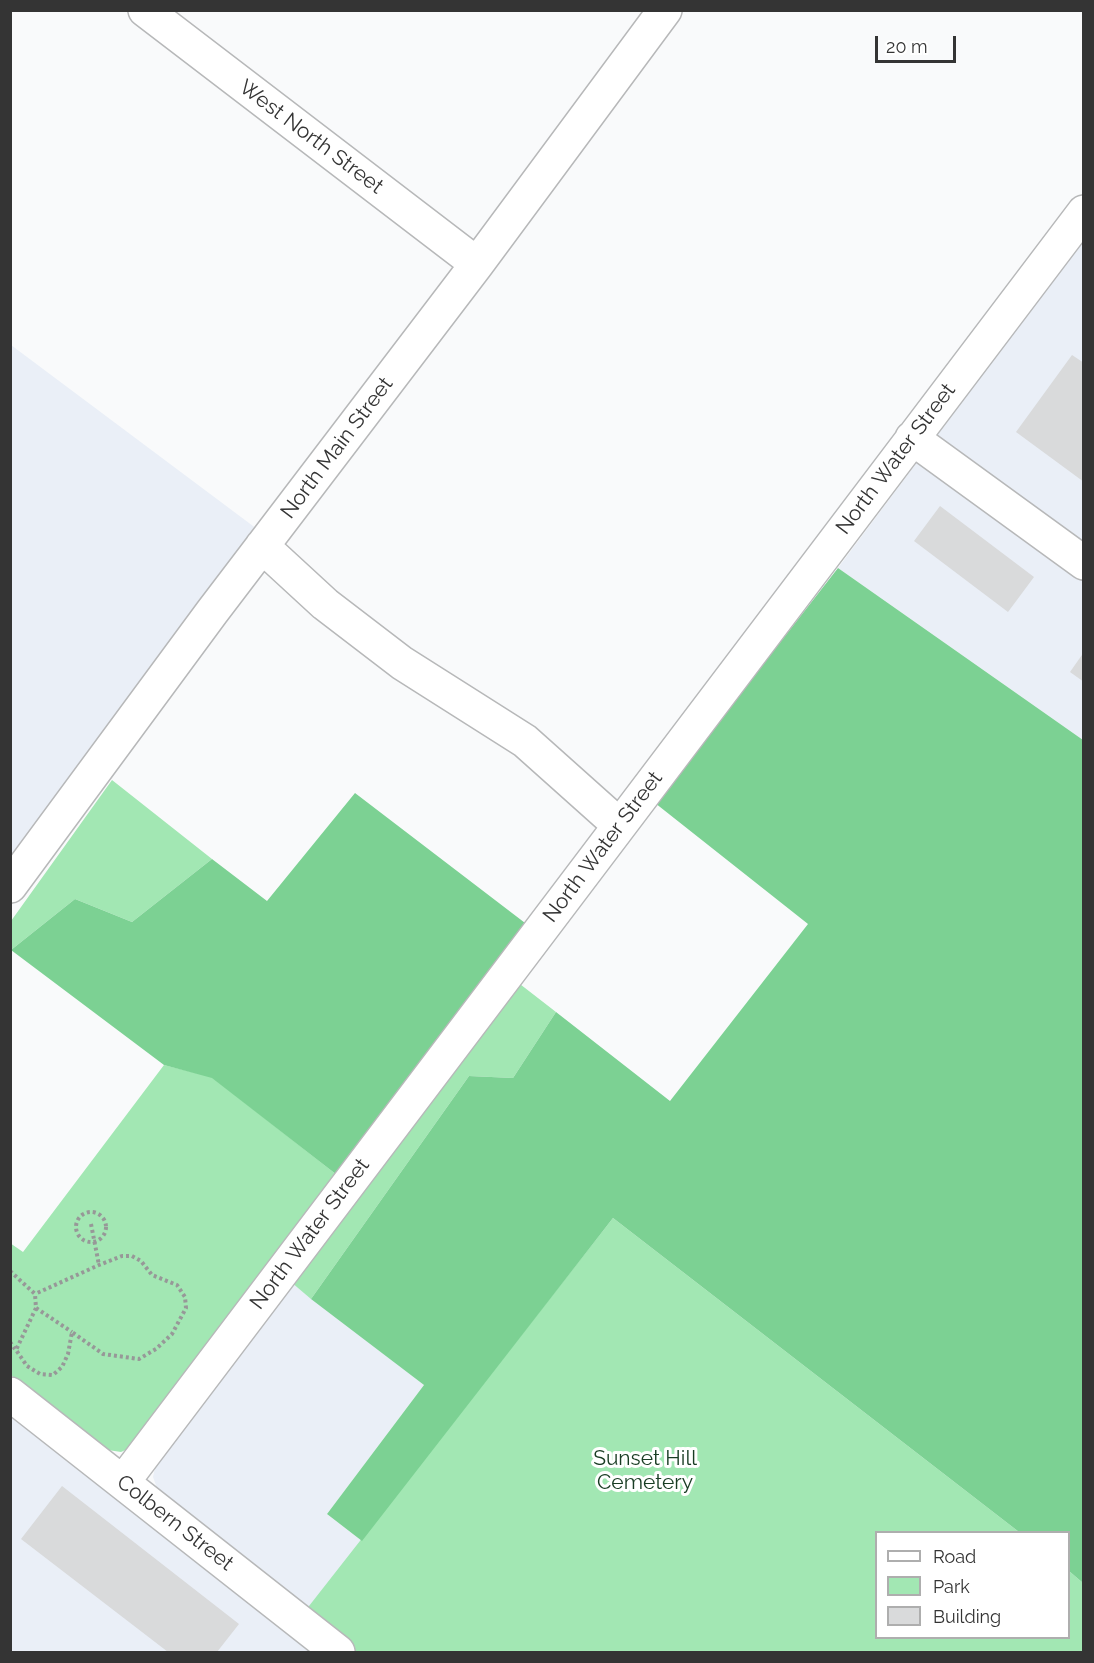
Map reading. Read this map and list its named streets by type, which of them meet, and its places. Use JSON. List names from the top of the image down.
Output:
{
  "streets": {
    "street": [
      "West North Street",
      "North Main Street",
      "North Water Street",
      "Colbern Street"
    ]
  },
  "crossings": [
    ["West North Street", "North Main Street"],
    ["North Water Street", "Colbern Street"]
  ],
  "parks": ["Sunset Hill Cemetery"],
  "legend": ["Road", "Park", "Building"],
  "scale_bar": "20 m"
}
